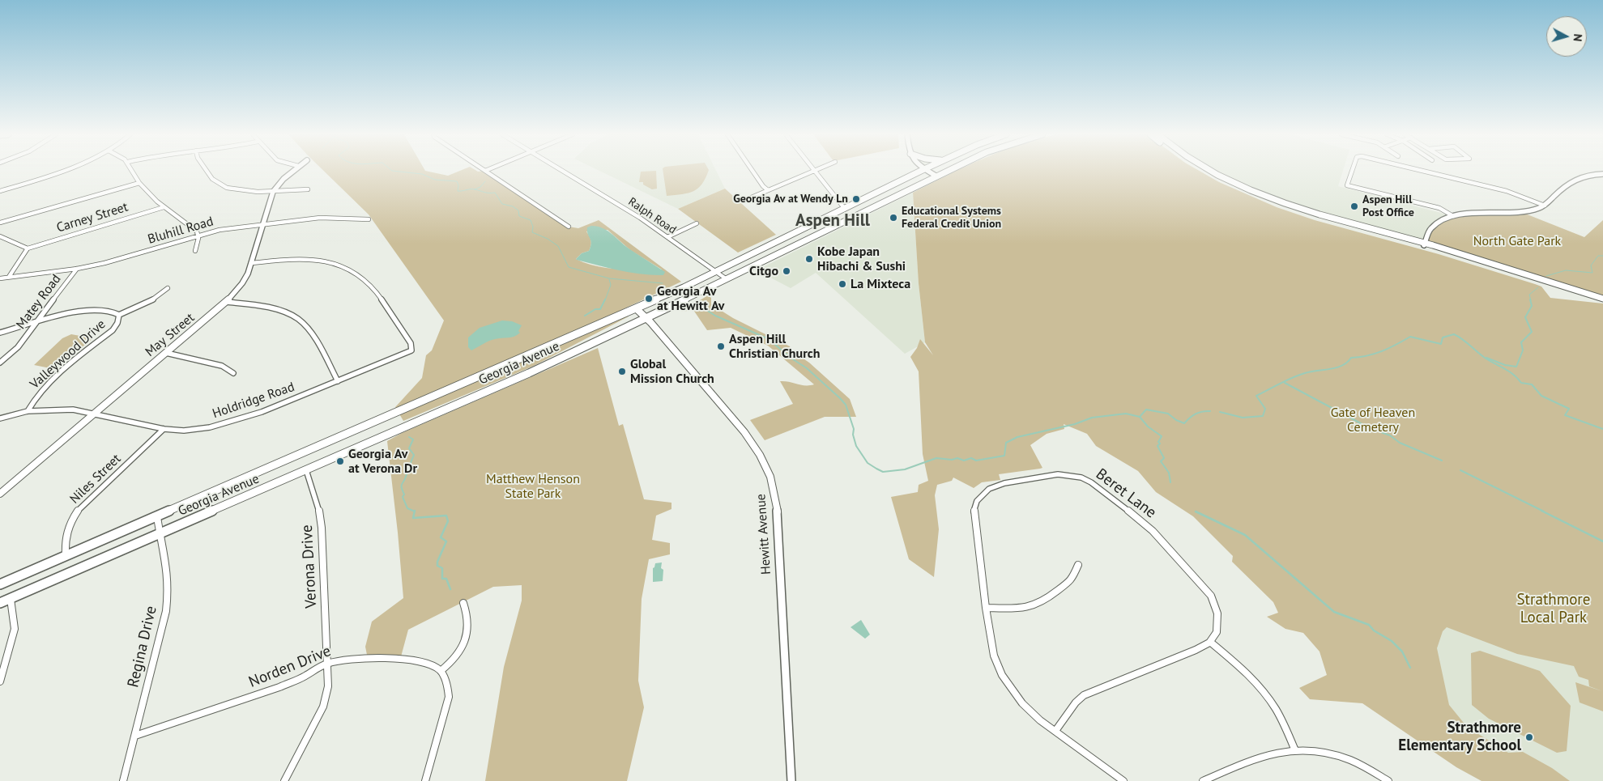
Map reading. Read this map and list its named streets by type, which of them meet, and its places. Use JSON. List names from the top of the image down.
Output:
{
  "streets": {
    "main road": ["Georgia Avenue"],
    "street": [
      "Ralph Road",
      "Carney Street",
      "Bluhill Road",
      "Matey Road",
      "May Street",
      "Valleywood Drive",
      "Holdridge Road",
      "Niles Street",
      "Beret Lane",
      "Hewitt Avenue",
      "Verona Drive",
      "Regina Drive",
      "Norden Drive"
    ]
  },
  "crossings": [
    ["Ralph Road", "Georgia Avenue"],
    ["Bluhill Road", "Matey Road"],
    ["Bluhill Road", "May Street"],
    ["Matey Road", "Valleywood Drive"],
    ["May Street", "Holdridge Road"],
    ["Valleywood Drive", "Holdridge Road"],
    ["Georgia Avenue", "Niles Street"],
    ["Georgia Avenue", "Hewitt Avenue"],
    ["Georgia Avenue", "Verona Drive"],
    ["Georgia Avenue", "Regina Drive"],
    ["Holdridge Road", "Niles Street"],
    ["Verona Drive", "Norden Drive"],
    ["Regina Drive", "Norden Drive"]
  ],
  "districts": ["Aspen Hill"],
  "parks": [
    "North Gate Park",
    "Gate of Heaven Cemetery",
    "Matthew Henson State Park",
    "Strathmore Local Park"
  ],
  "places": [
    "Georgia Av at Wendy Ln",
    "Aspen Hill Post Office",
    "Educational Systems Federal Credit Union",
    "Kobe Japan Hibachi & Sushi",
    "Citgo",
    "La Mixteca",
    "Georgia Av at Hewitt Av",
    "Aspen Hill Christian Church",
    "Global Mission Church",
    "Georgia Av at Verona Dr",
    "Strathmore Elementary School"
  ],
  "north": "right"
}
